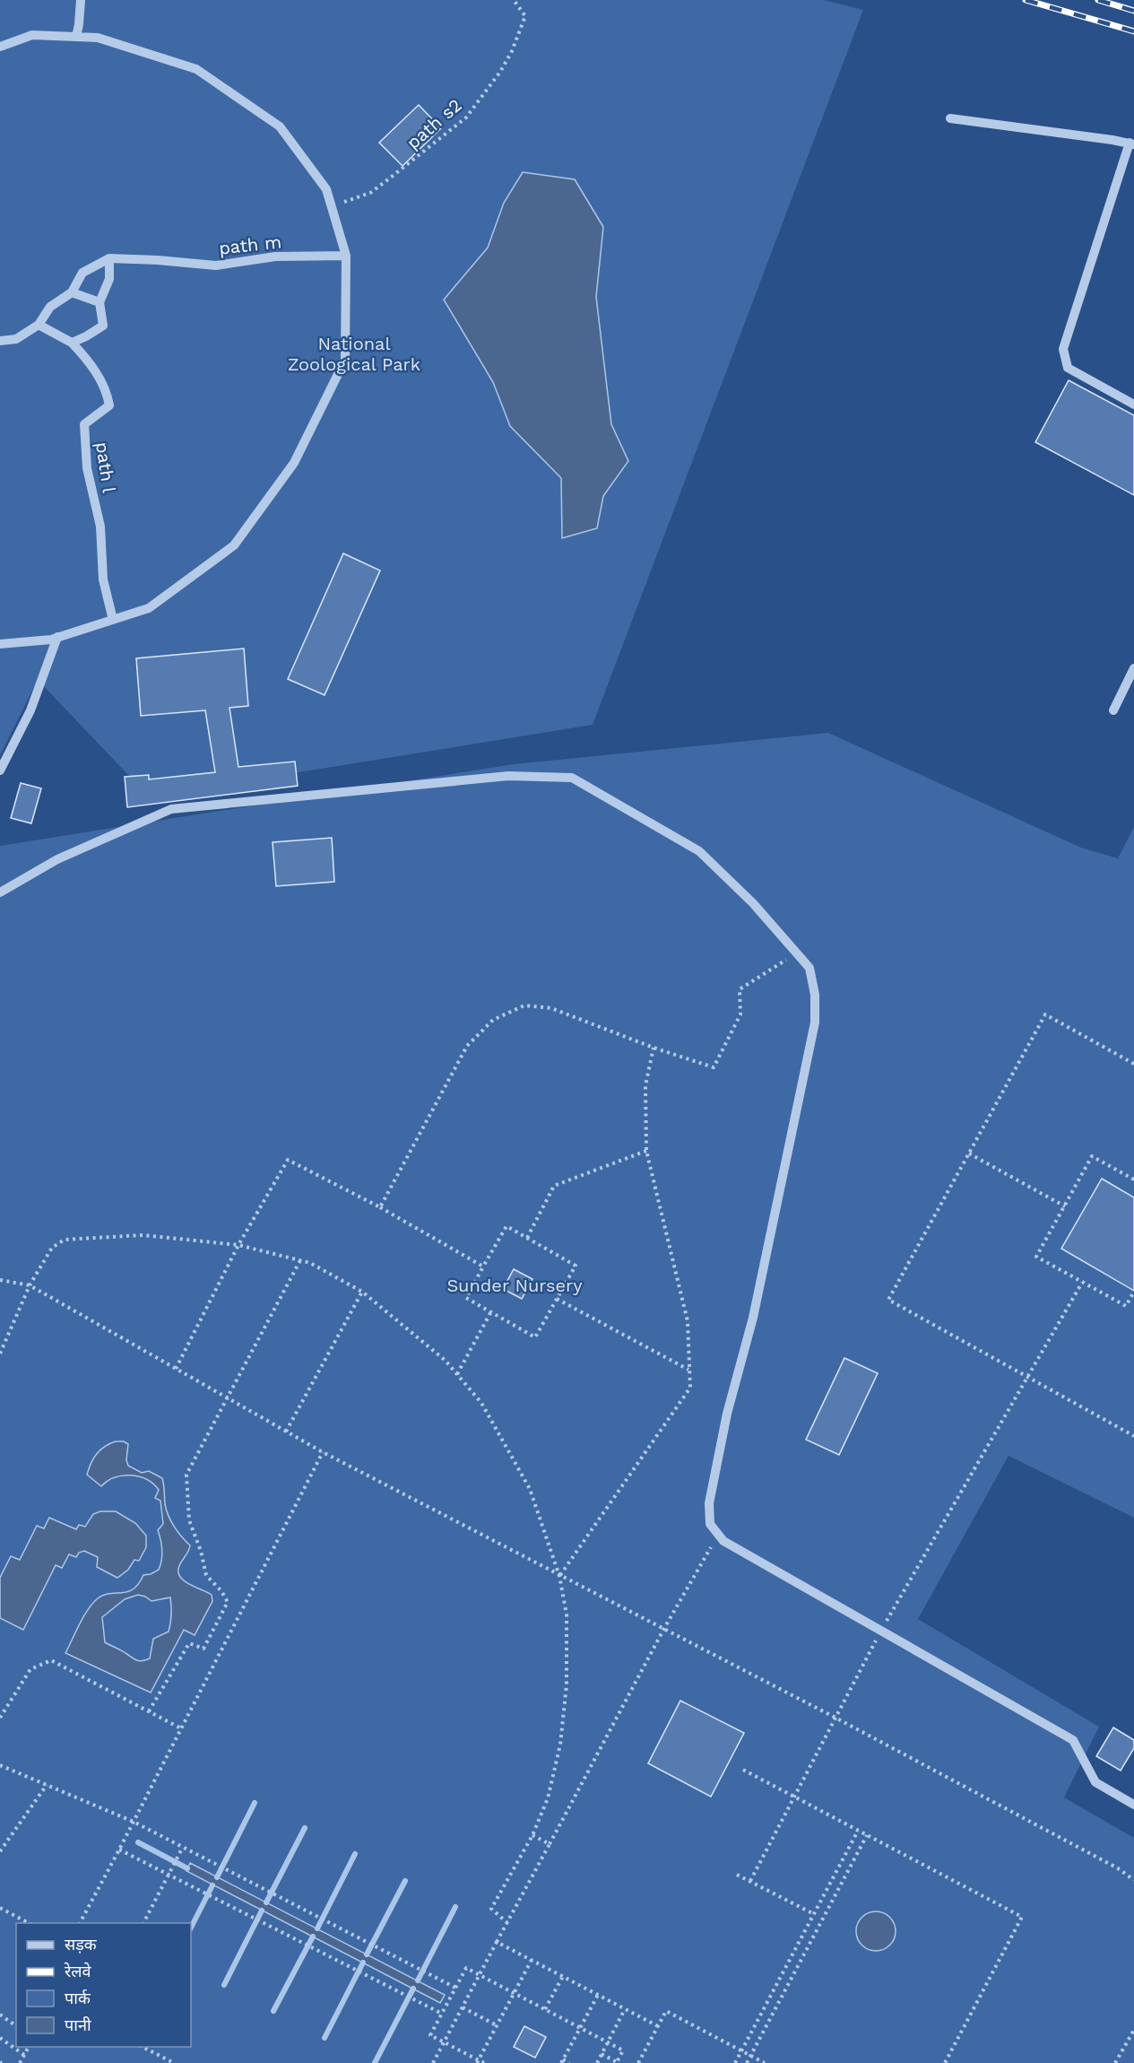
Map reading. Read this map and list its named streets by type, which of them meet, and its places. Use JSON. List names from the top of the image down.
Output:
{
  "streets": {
    "street": ["path m", "path l"],
    "path": ["path s2"]
  },
  "parks": ["National Zoological Park", "Sunder Nursery"],
  "legend": [
    "सड़क",
    "रेलवे",
    "पार्क",
    "पानी"
  ]
}
